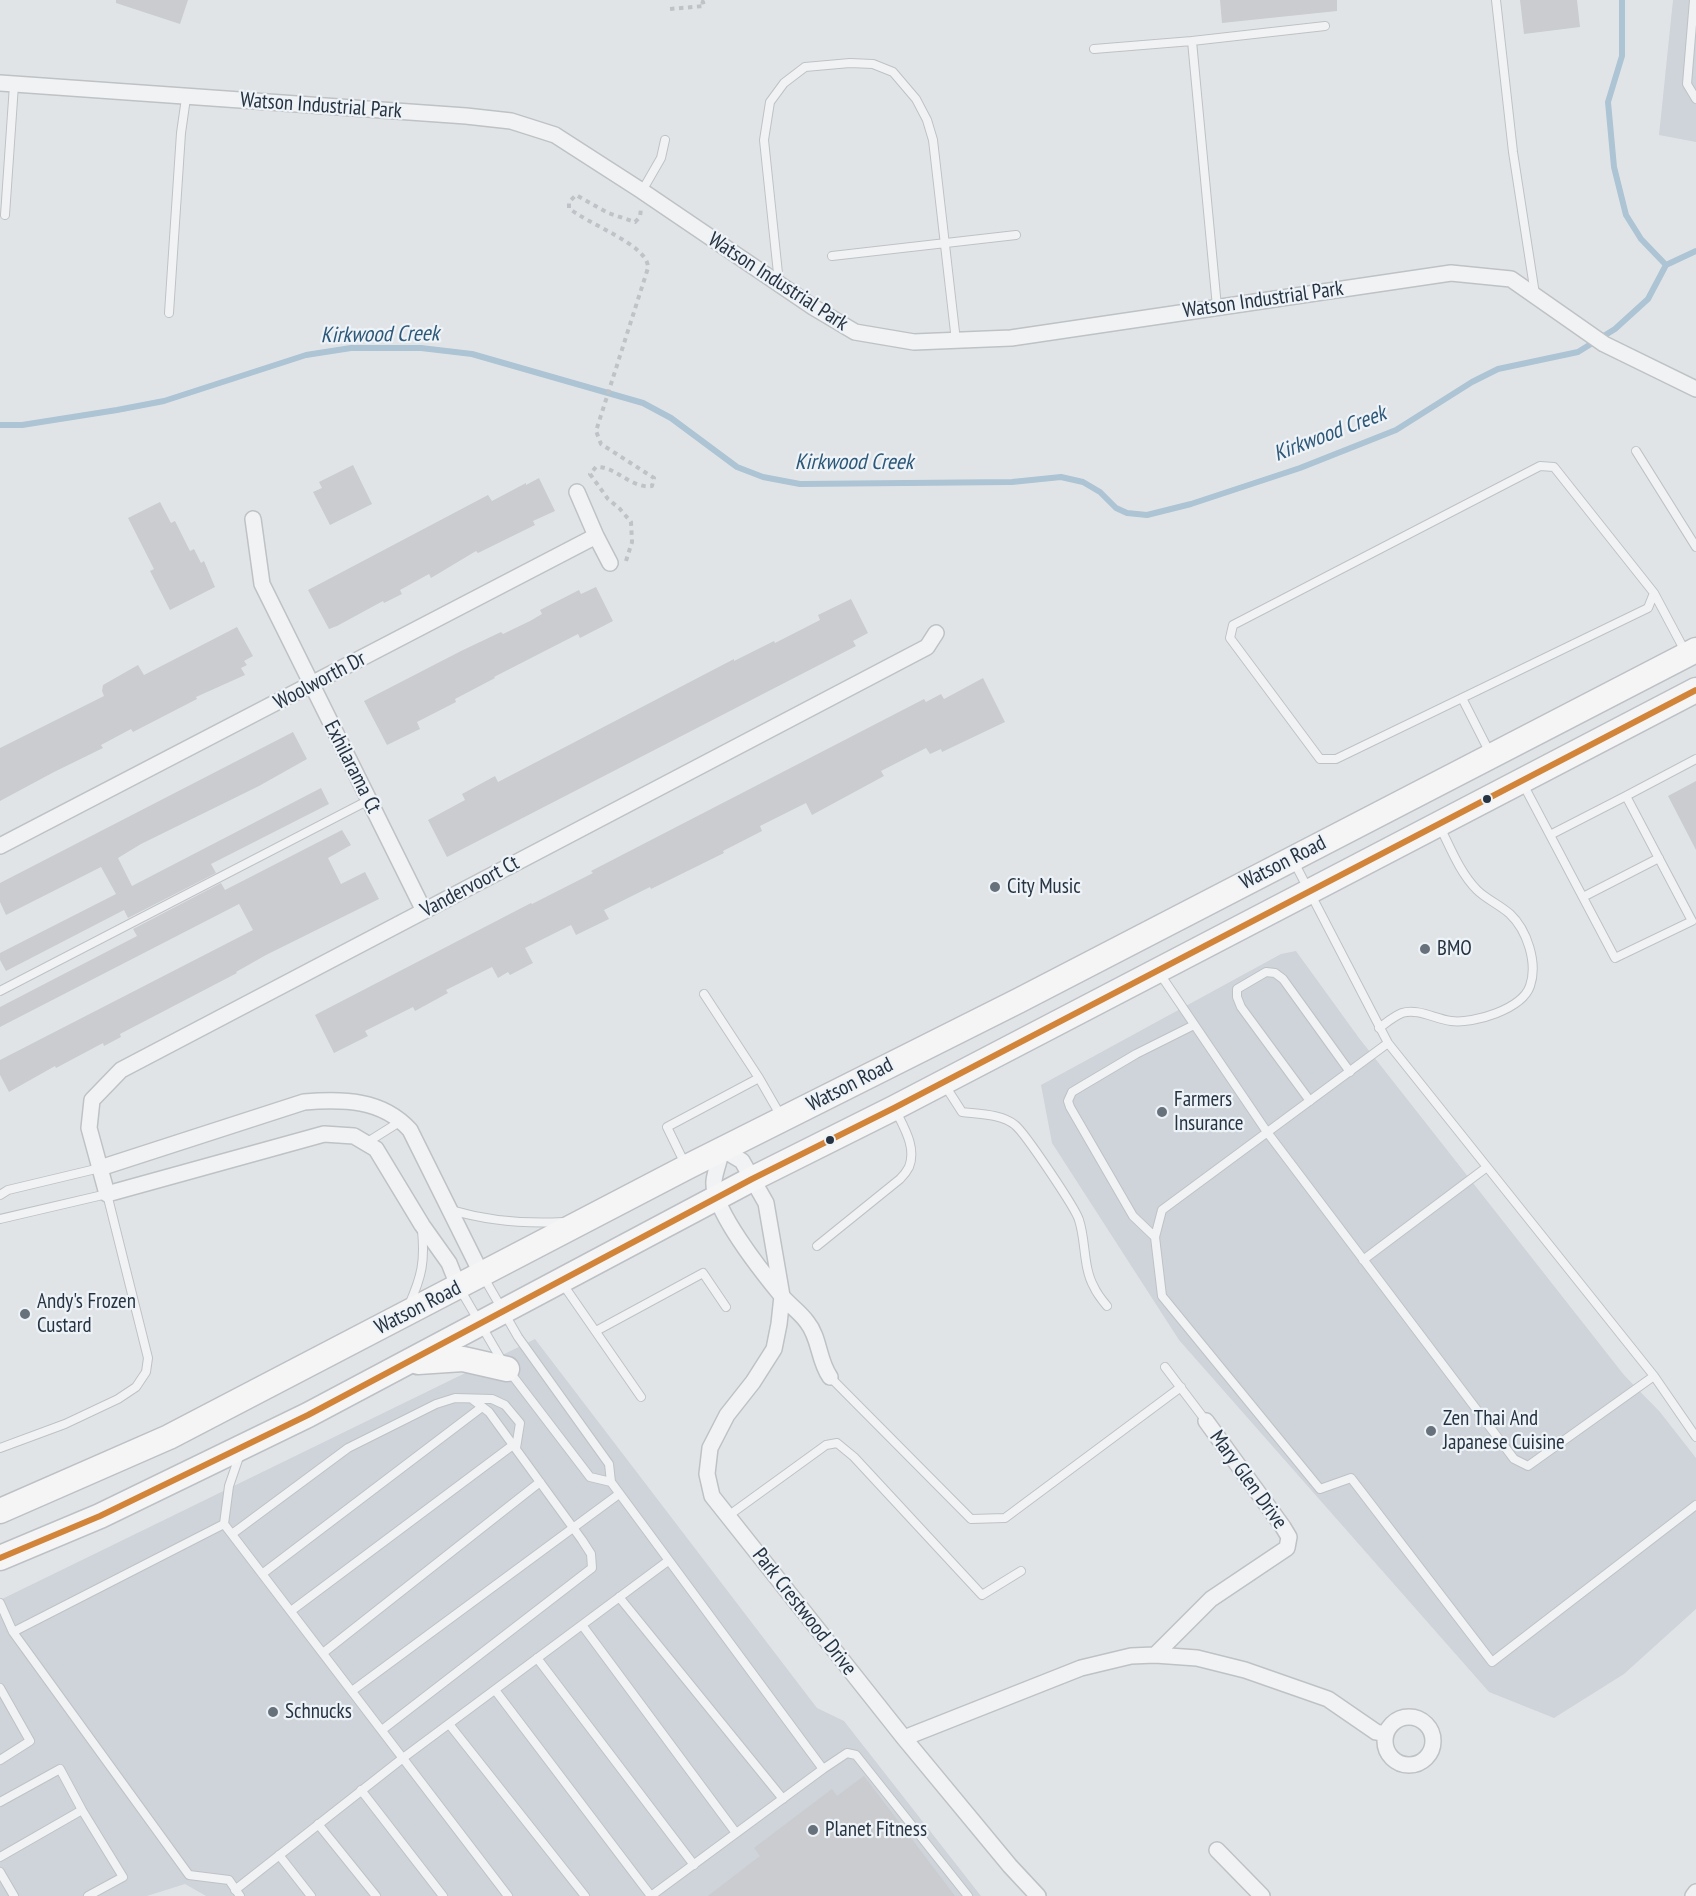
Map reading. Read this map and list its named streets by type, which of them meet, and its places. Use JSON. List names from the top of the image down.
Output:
{
  "streets": {
    "main road": ["Watson Road"],
    "street": [
      "Watson Industrial Park",
      "Woolworth Dr",
      "Exhilarama Ct",
      "Vandervoort Ct",
      "Mary Glen Drive",
      "Park Crestwood Drive"
    ]
  },
  "crossings": [
    ["Woolworth Dr", "Exhilarama Ct"],
    ["Exhilarama Ct", "Vandervoort Ct"],
    ["Watson Road", "Park Crestwood Drive"]
  ],
  "water": ["Kirkwood Creek"],
  "places": [
    "City Music",
    "BMO",
    "Farmers Insurance",
    "Andy's Frozen Custard",
    "Zen Thai And Japanese Cuisine",
    "Schnucks",
    "Planet Fitness"
  ]
}
